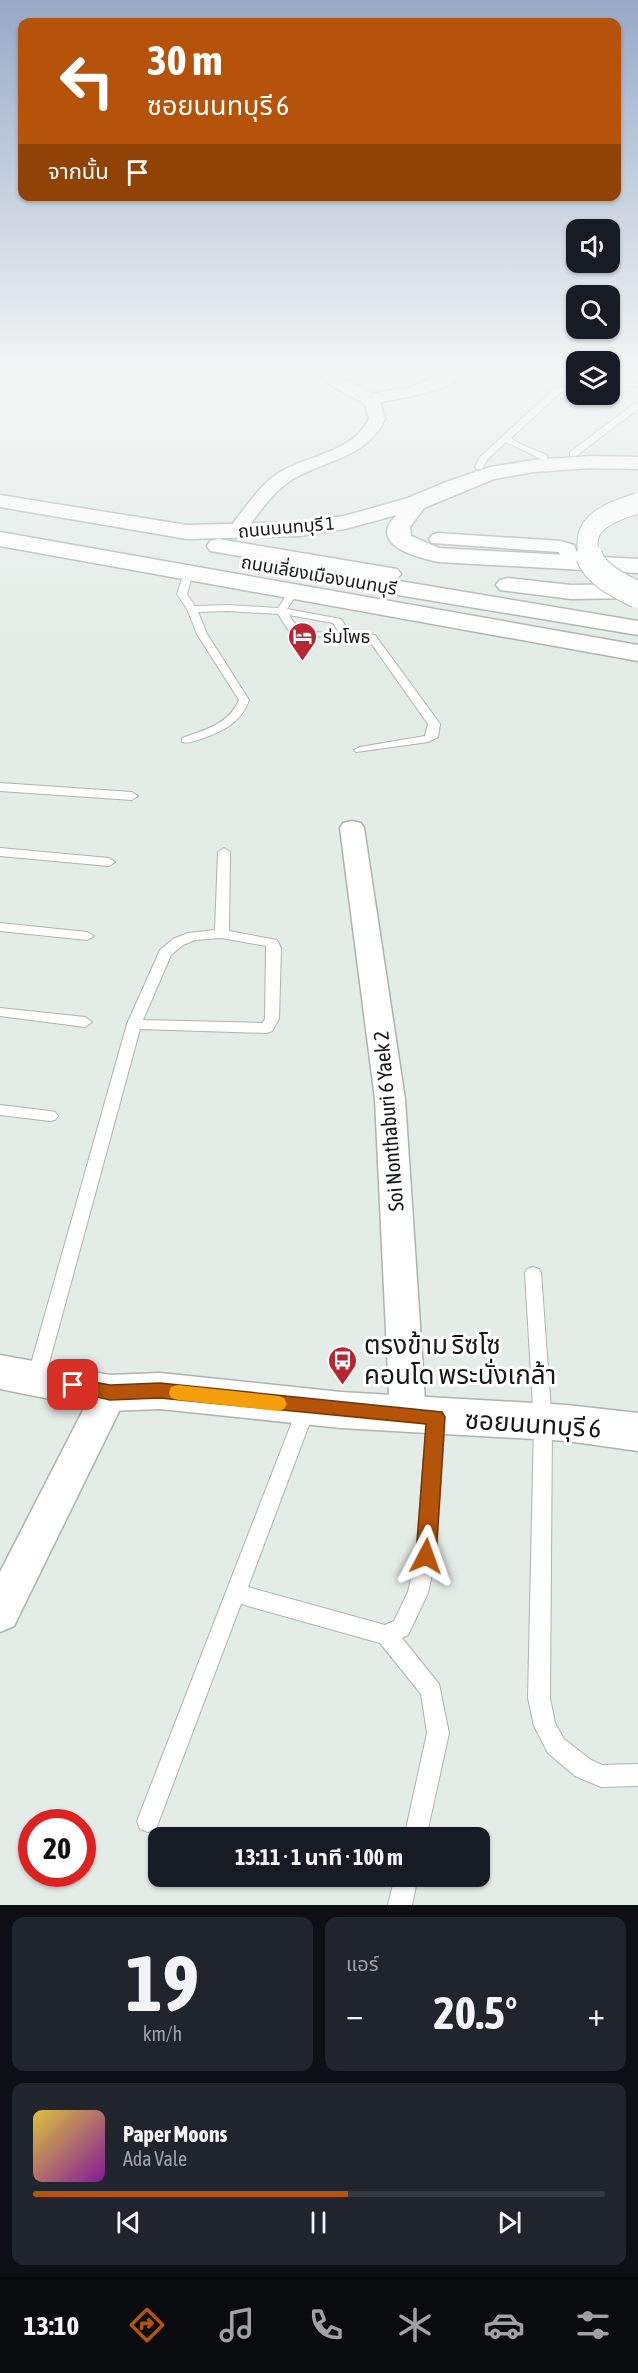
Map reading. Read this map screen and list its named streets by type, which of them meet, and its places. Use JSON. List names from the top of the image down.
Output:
{
  "streets": {
    "main road": ["ถนนนนทบุรี 1", "ถนนเลี่ยงเมืองนนทบุรี", "ซอยนนทบุรี 6"],
    "street": ["Soi Nonthaburi 6 Yaek 2"]
  },
  "crossings": [
    ["Soi Nonthaburi 6 Yaek 2", "ซอยนนทบุรี 6"]
  ],
  "places": {
    "hotel": ["ร่มโพธ"],
    "bus stop": ["ตรงข้าม ริซโซ คอนโด พระนั่งเกล้า"]
  },
  "page": {
    "turn": ["30 m", "ซอยนนทบุรี 6"],
    "then": "จากนั้น",
    "limit": "20",
    "trip": "13:11 · 1 นาที · 100 m",
    "tile": [
      ["19", "km/h"],
      "แอร์"
    ],
    "heat": ["−", "20.5°", "+"],
    "song": ["Paper Moons", "Ada Vale"],
    "tabs": "13:10"
  }
}
